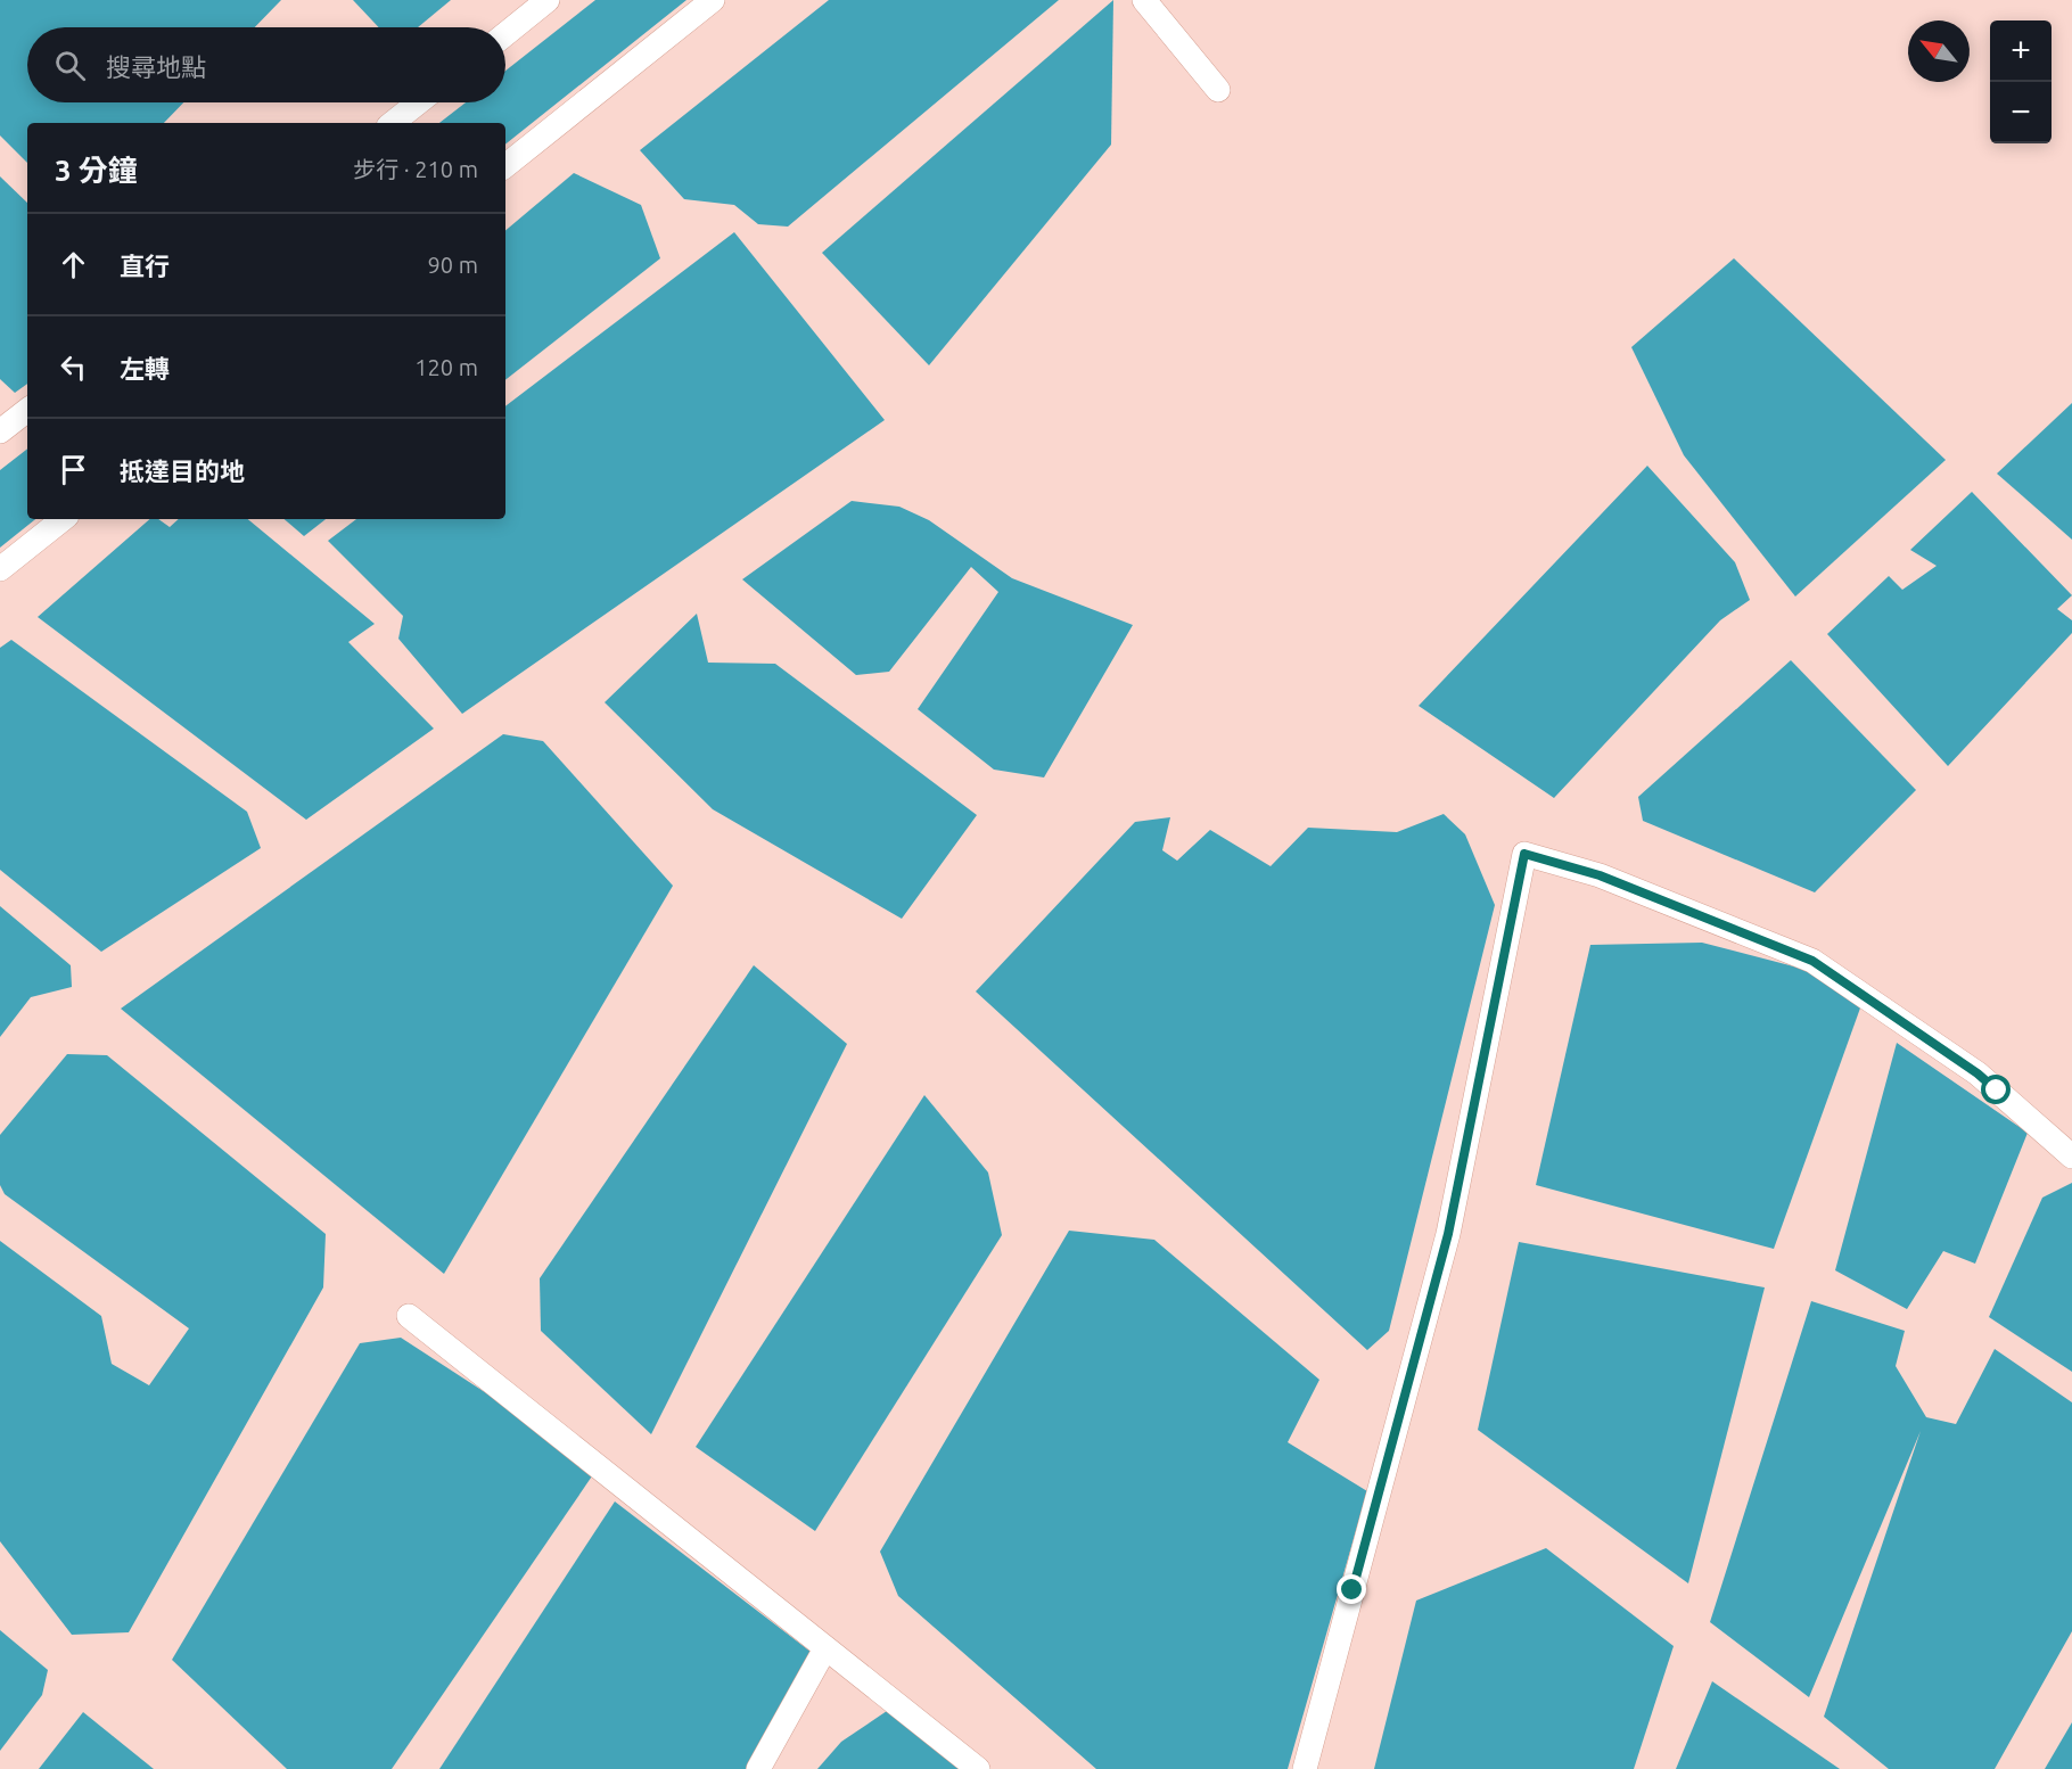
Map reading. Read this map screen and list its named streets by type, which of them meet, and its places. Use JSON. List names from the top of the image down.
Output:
{
  "north": "top left",
  "page": {
    "map_buttons": ["+", "−"],
    "search": "搜尋地點",
    "heading": ["3 分鐘", "步行 · 210 m"],
    "list": [
      ["直行", "90 m"],
      ["左轉", "120 m"],
      "抵達目的地"
    ]
  }
}
